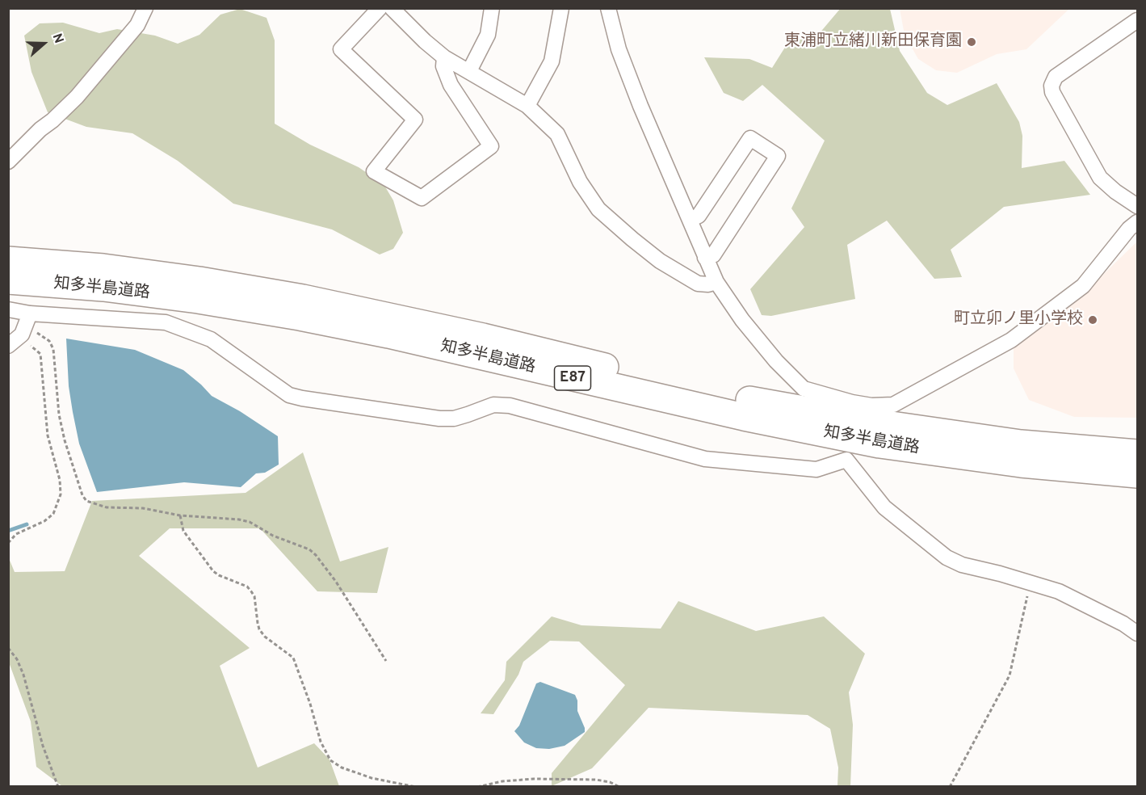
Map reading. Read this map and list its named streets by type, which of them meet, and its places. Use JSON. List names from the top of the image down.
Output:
{
  "streets": {
    "highway": ["知多半島道路", "E87"]
  },
  "places": ["東浦町立緒川新田保育園", "町立卯ノ里小学校"],
  "north": "right"
}
